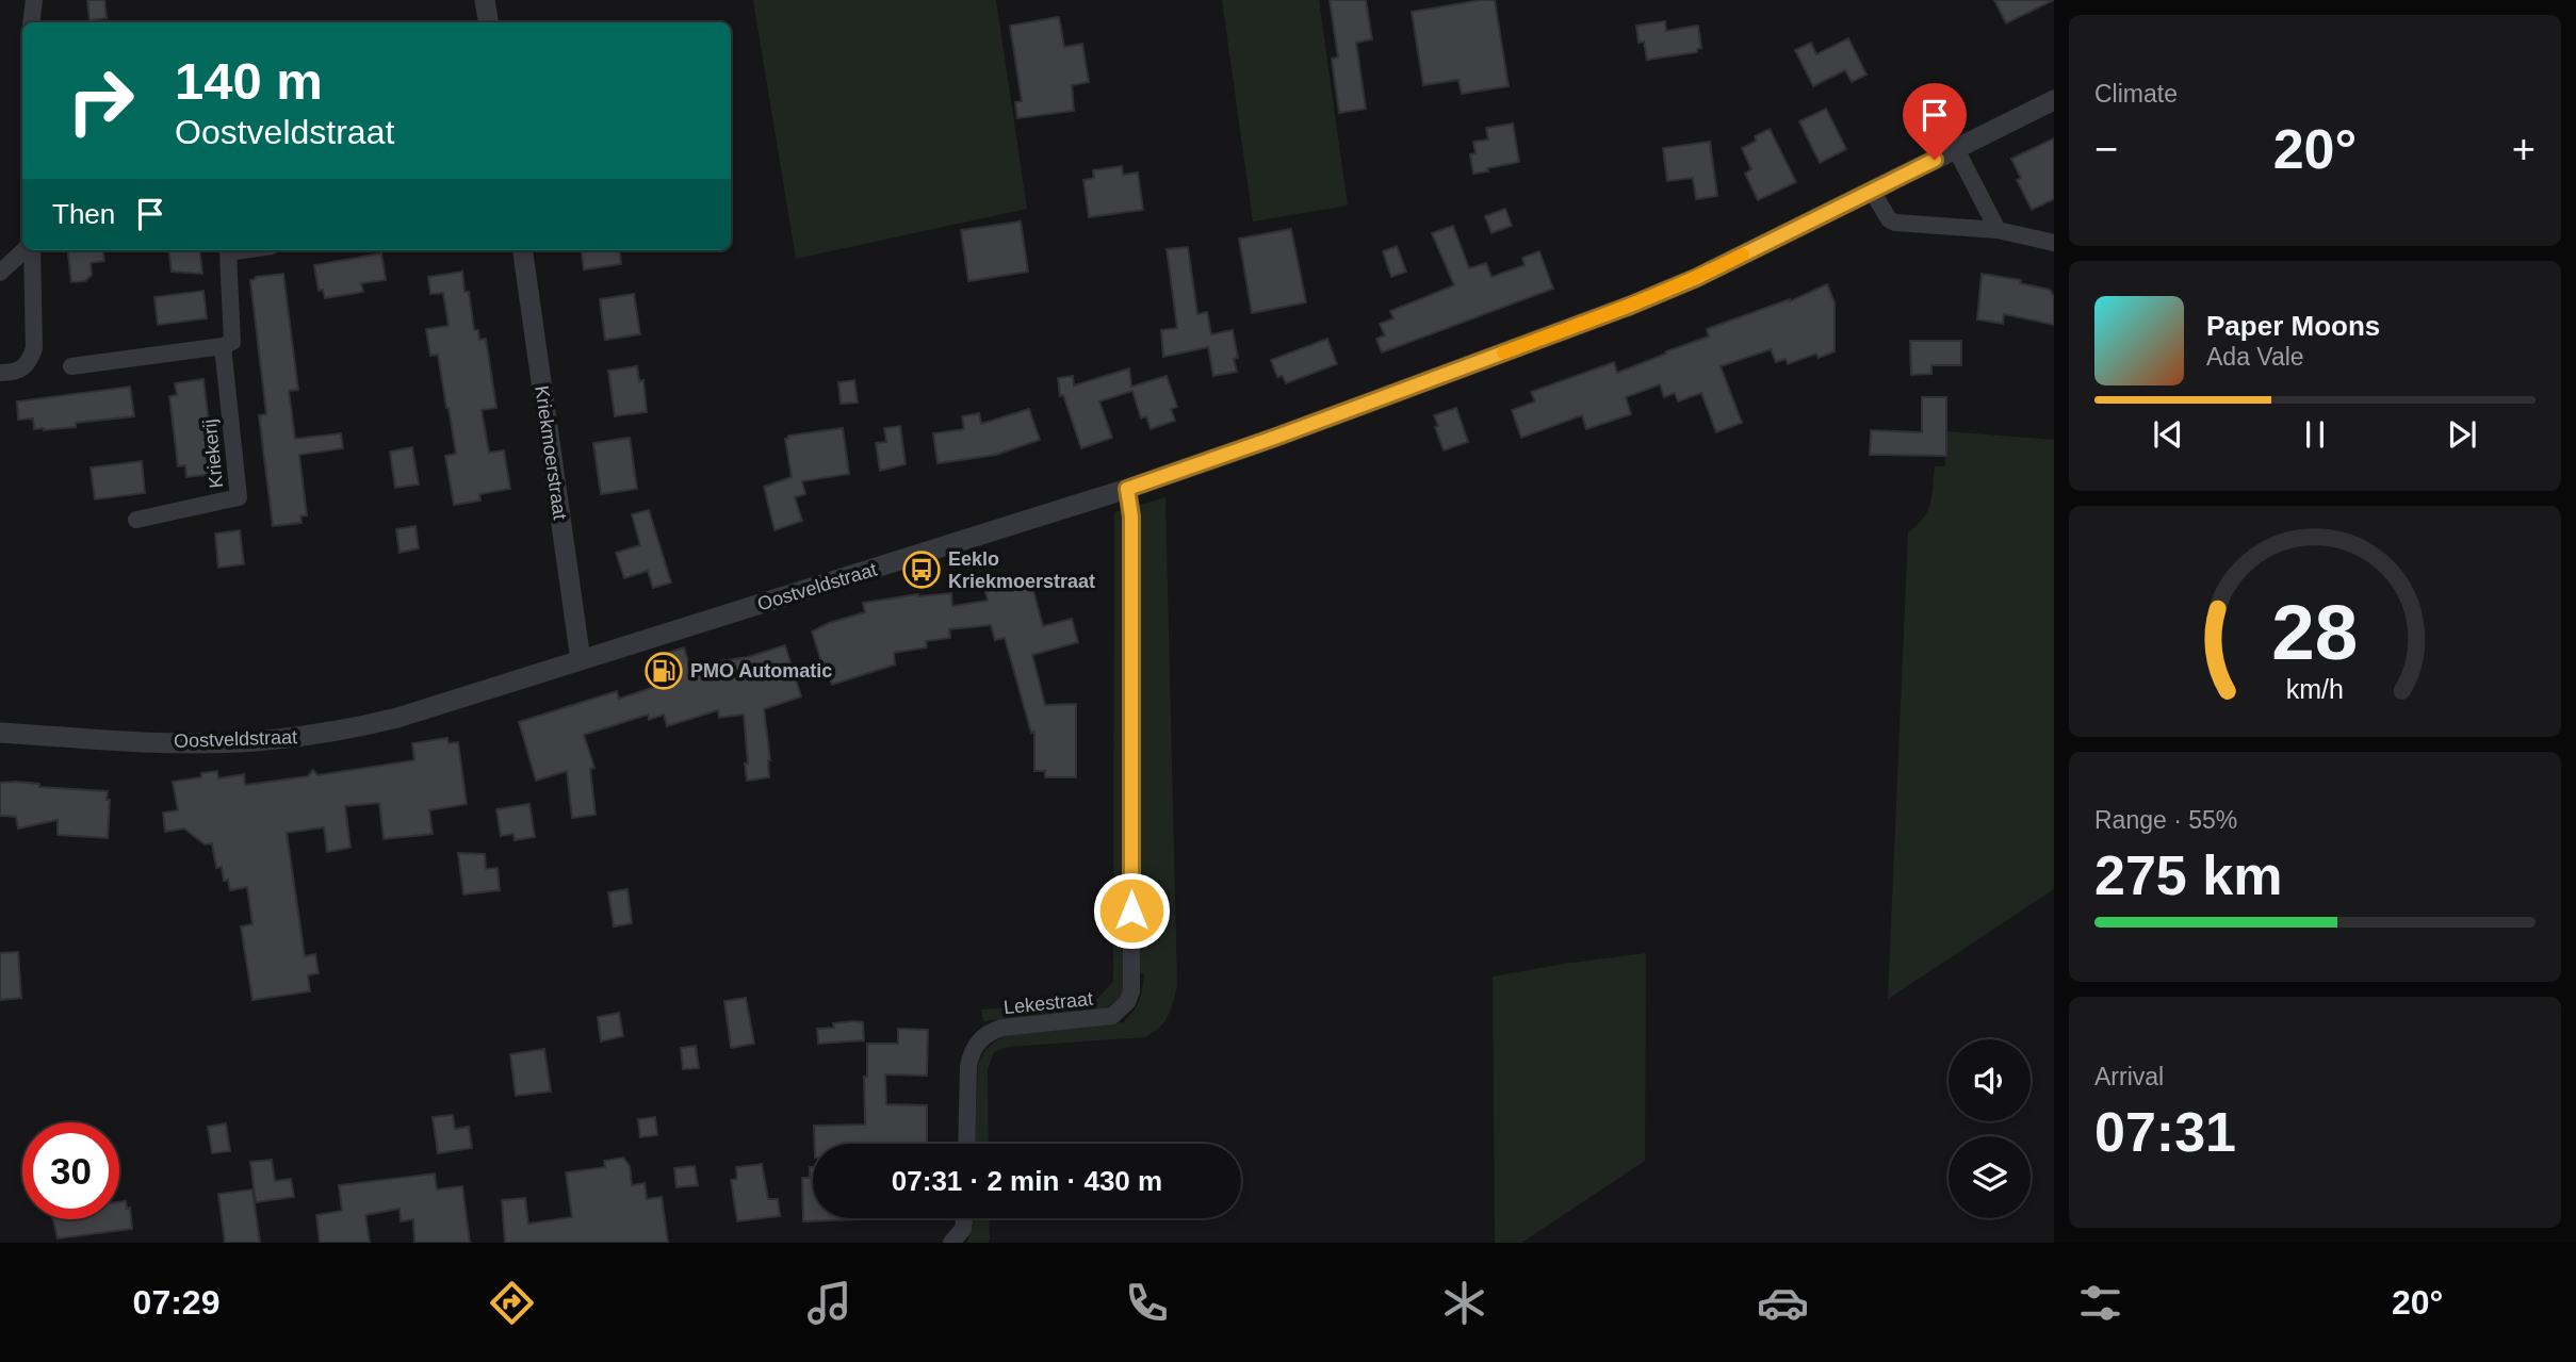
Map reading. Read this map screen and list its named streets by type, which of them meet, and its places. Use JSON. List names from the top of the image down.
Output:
{
  "streets": {
    "street": [
      "Kriekmoerstraat",
      "Kriekerij",
      "Oostveldstraat",
      "Lekestraat"
    ]
  },
  "crossings": [
    ["Kriekmoerstraat", "Oostveldstraat"],
    ["Oostveldstraat", "Lekestraat"]
  ],
  "places": {
    "bus stop": ["Eeklo Kriekmoerstraat"],
    "fuel station": ["PMO Automatic"]
  },
  "page": {
    "tile": [
      "Climate",
      ["Range · 55%", "275 km"],
      ["Arrival", "07:31"]
    ],
    "turn": ["140 m", "Oostveldstraat"],
    "heat": ["−", "20°", "+"],
    "then": "Then",
    "song": ["Paper Moons", "Ada Vale"],
    "limit": "30",
    "trip": "07:31 · 2 min · 430 m",
    "tabs": ["07:29", "20°"],
    "gauge": ["28", "km/h"]
  }
}
